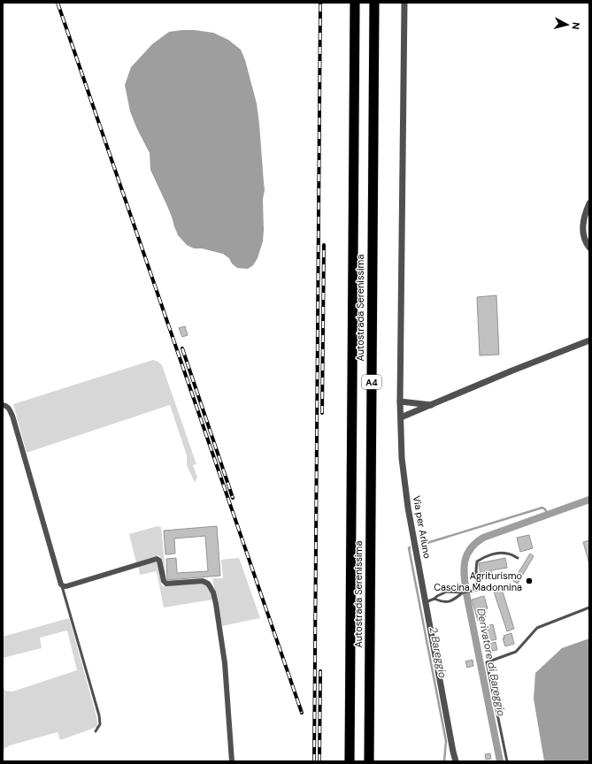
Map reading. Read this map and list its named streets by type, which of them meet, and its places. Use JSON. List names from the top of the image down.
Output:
{
  "streets": {
    "highway": ["Autostrada Serenissima", "A4"],
    "street": ["Via per Arluno"]
  },
  "water": ["2 Bareggio", "Derivatore di Bareggio"],
  "places": ["Agriturismo Cascina Madonnina"],
  "north": "right"
}
